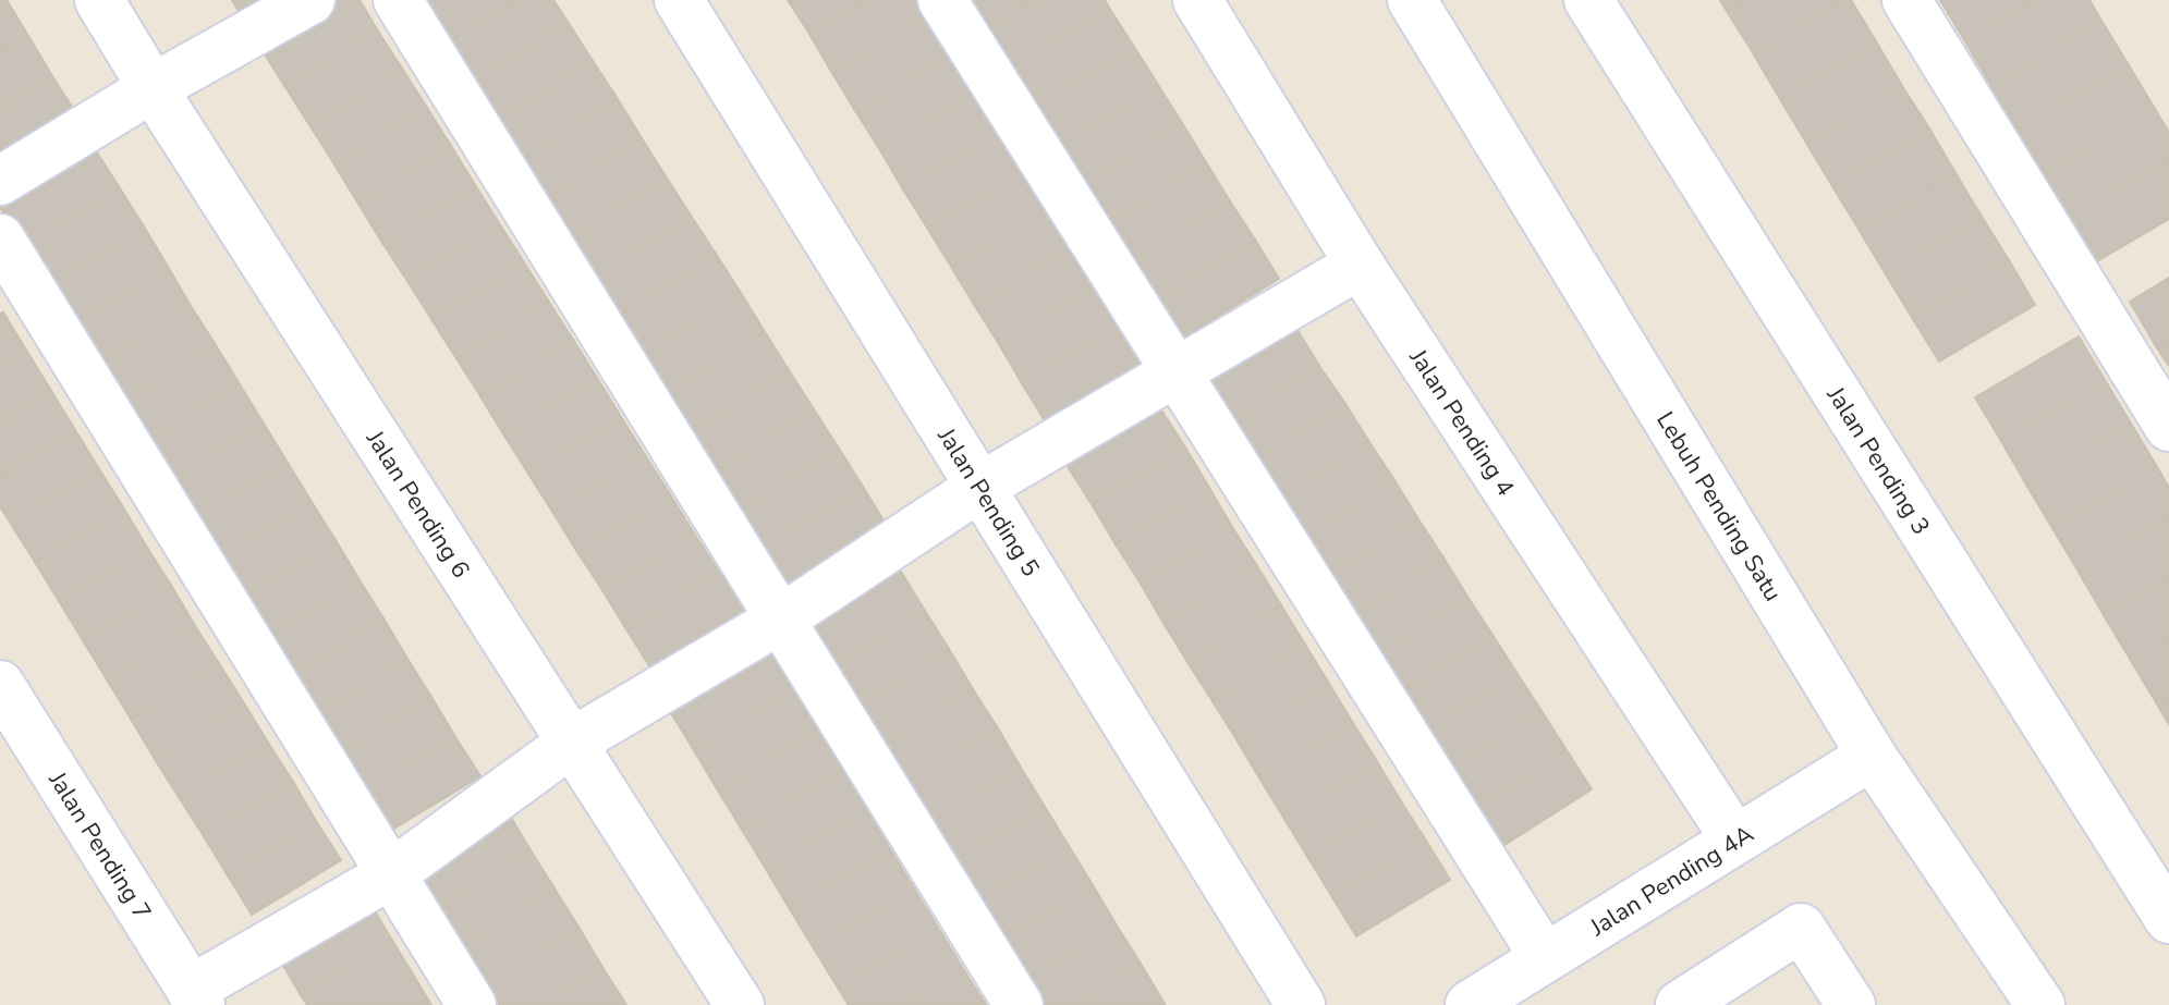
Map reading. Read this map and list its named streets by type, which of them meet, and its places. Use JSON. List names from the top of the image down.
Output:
{
  "streets": {
    "street": [
      "Jalan Pending 4",
      "Jalan Pending 3",
      "Jalan Pending 5",
      "Jalan Pending 6",
      "Lebuh Pending Satu",
      "Jalan Pending 7",
      "Jalan Pending 4A"
    ]
  },
  "crossings": [
    ["Jalan Pending 4", "Jalan Pending 4A"],
    ["Lebuh Pending Satu", "Jalan Pending 4A"]
  ]
}
